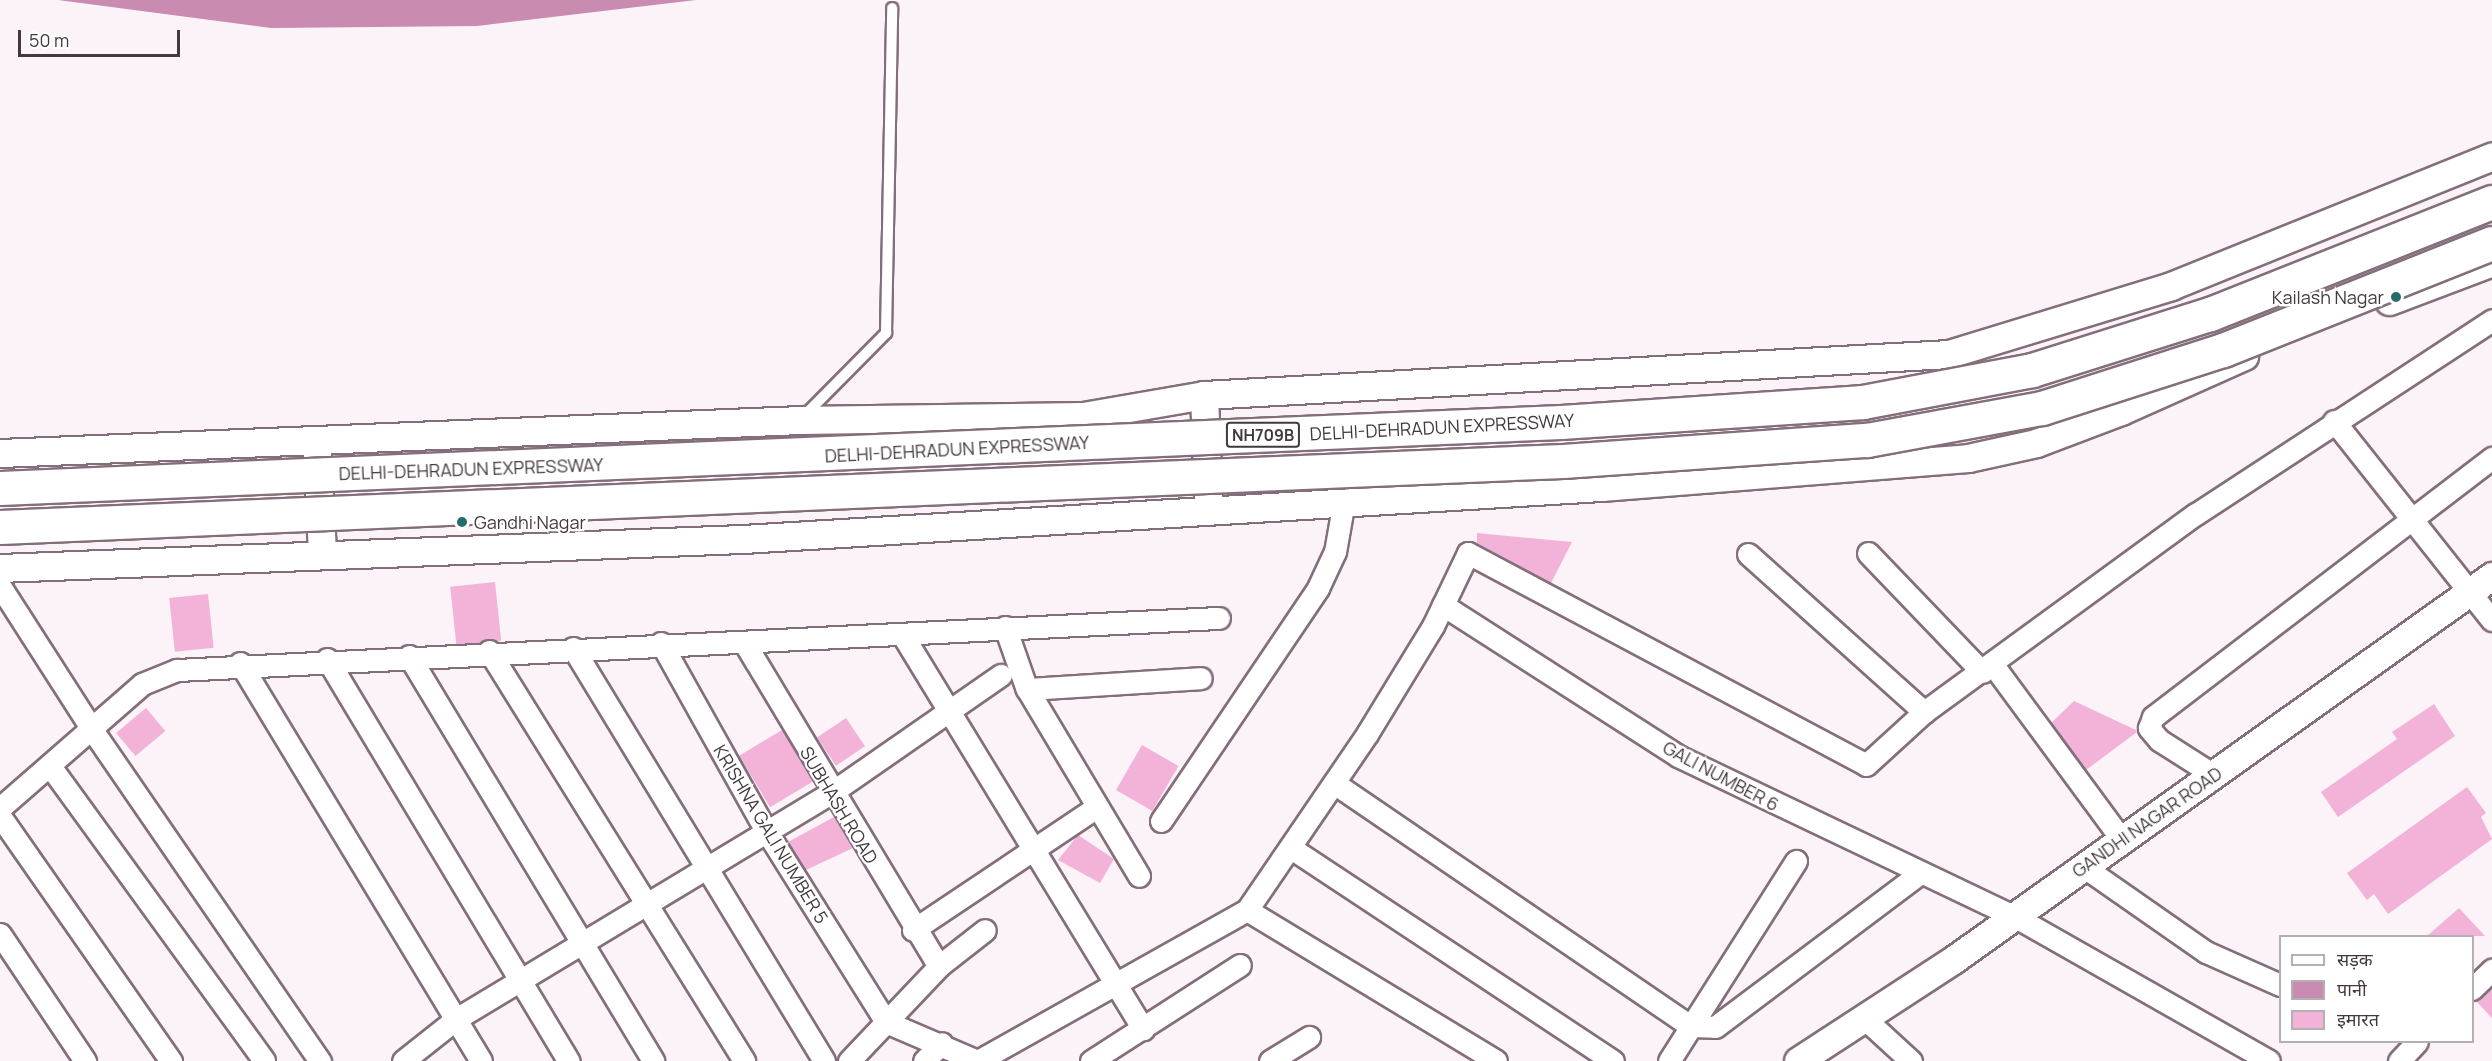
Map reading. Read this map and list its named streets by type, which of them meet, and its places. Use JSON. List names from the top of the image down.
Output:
{
  "streets": {
    "highway": ["DELHI-DEHRADUN EXPRESSWAY", "NH709B"],
    "street": [
      "GALI NUMBER 6",
      "SUBHASH ROAD",
      "GANDHI NAGAR ROAD",
      "KRISHNA GALI NUMBER 5"
    ]
  },
  "crossings": [
    ["GALI NUMBER 6", "GANDHI NAGAR ROAD"]
  ],
  "places": ["Kailash Nagar", "Gandhi Nagar"],
  "legend": ["सड़क", "पानी", "इमारत"],
  "scale_bar": "50 m"
}
